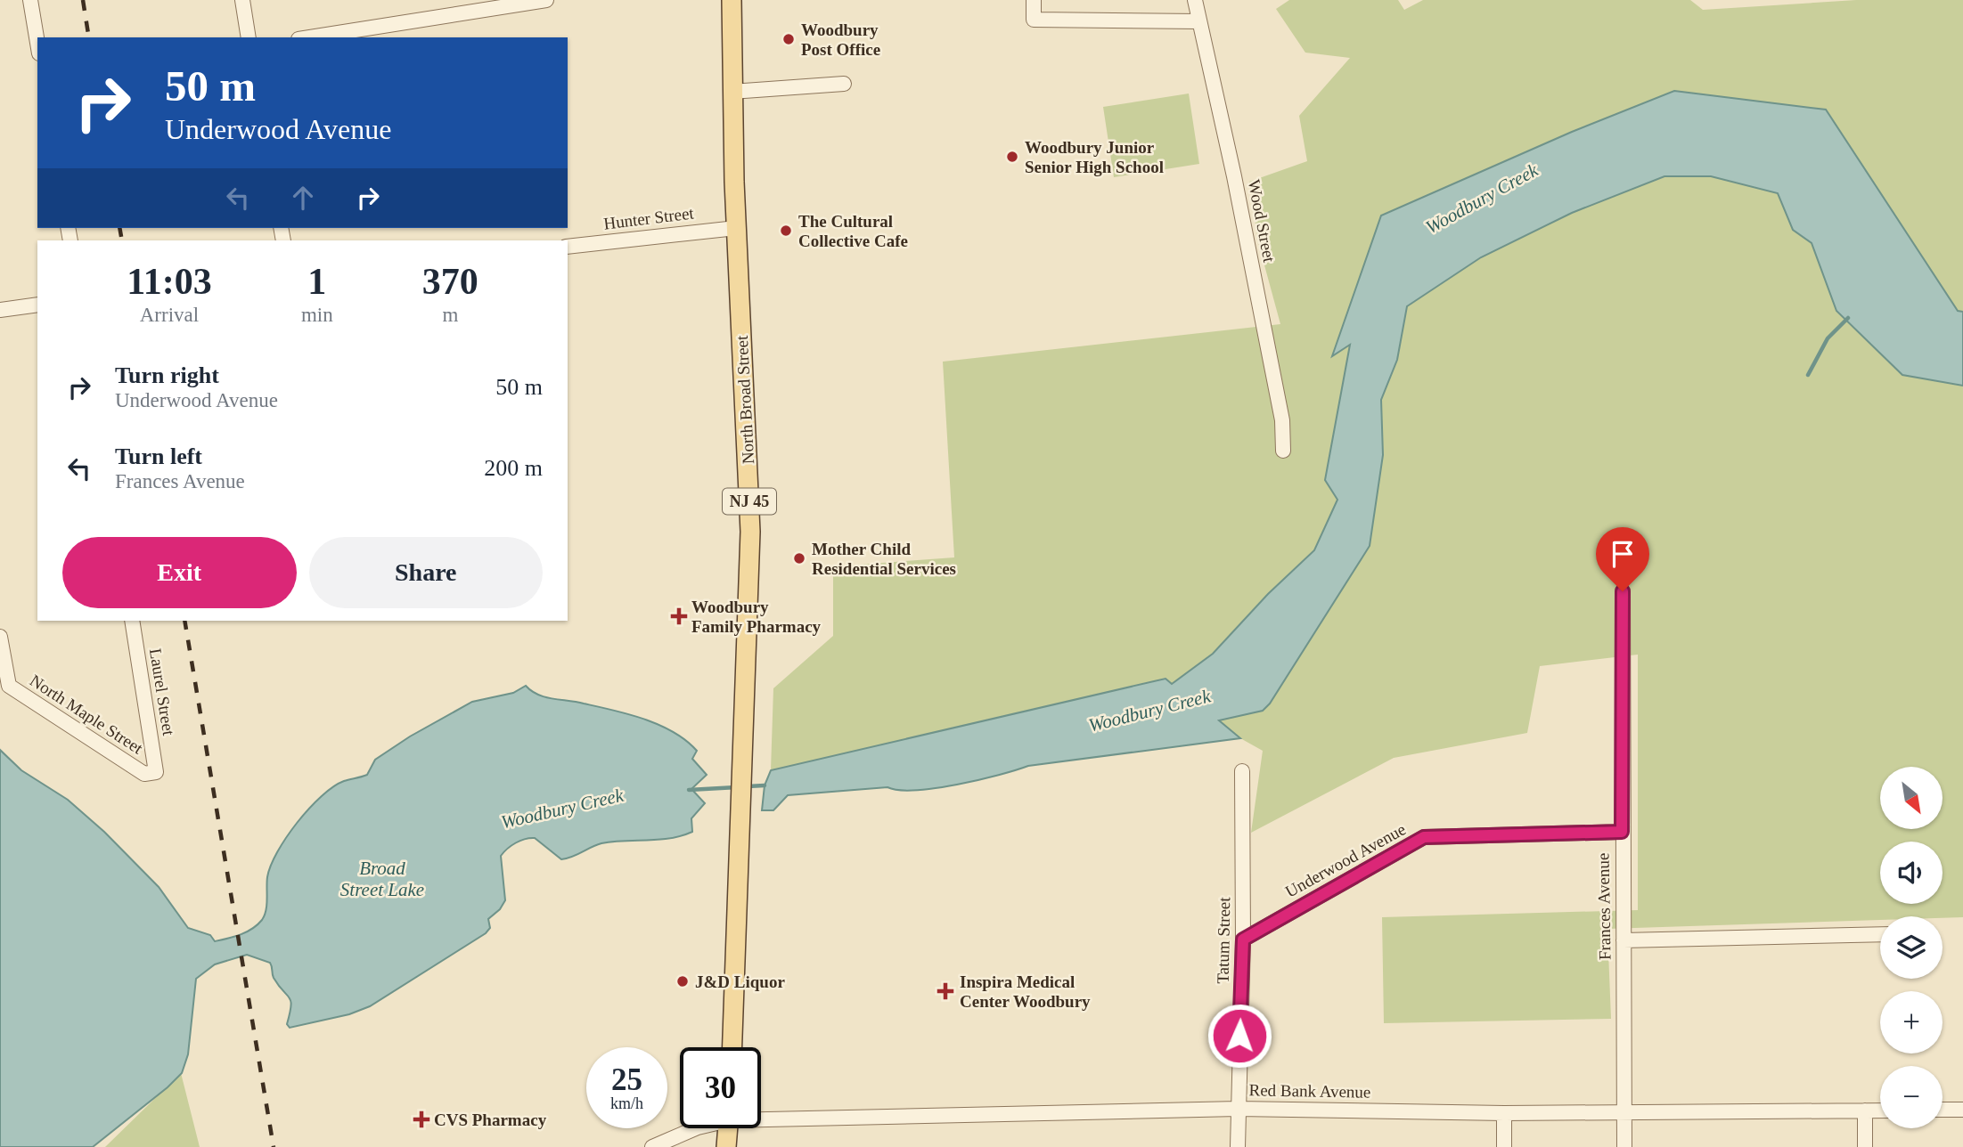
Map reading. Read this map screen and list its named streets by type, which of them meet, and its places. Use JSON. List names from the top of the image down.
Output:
{
  "streets": {
    "main road": ["North Broad Street", "NJ 45"],
    "street": [
      "Hunter Street",
      "Wood Street",
      "Laurel Street",
      "North Maple Street",
      "Underwood Avenue",
      "Frances Avenue",
      "Tatum Street",
      "Red Bank Avenue"
    ]
  },
  "crossings": [
    ["Hunter Street", "North Broad Street"],
    ["Laurel Street", "North Maple Street"],
    ["Underwood Avenue", "Frances Avenue"],
    ["Underwood Avenue", "Tatum Street"],
    ["Frances Avenue", "Red Bank Avenue"],
    ["Tatum Street", "Red Bank Avenue"]
  ],
  "water": ["Woodbury Creek", "Broad Street Lake"],
  "places": {
    "other": [
      "Woodbury Post Office",
      "Woodbury Junior Senior High School",
      "The Cultural Collective Cafe",
      "Mother Child Residential Services",
      "J&D Liquor"
    ],
    "health": ["Woodbury Family Pharmacy", "Inspira Medical Center Woodbury", "CVS Pharmacy"]
  },
  "north": "bottom right",
  "page": {
    "turn": ["50 m", "Underwood Avenue"],
    "eta": [
      "11:03",
      "Arrival",
      "1",
      "min",
      "370",
      "m"
    ],
    "list": [
      {
        "name": "Turn right",
        "note": "Underwood Avenue",
        "value": "50 m"
      },
      {
        "name": "Turn left",
        "note": "Frances Avenue",
        "value": "200 m"
      }
    ],
    "buttons": ["Exit", "Share"],
    "map_buttons": ["+", "−"],
    "speed": "25 km/h",
    "limit": "30"
  }
}
